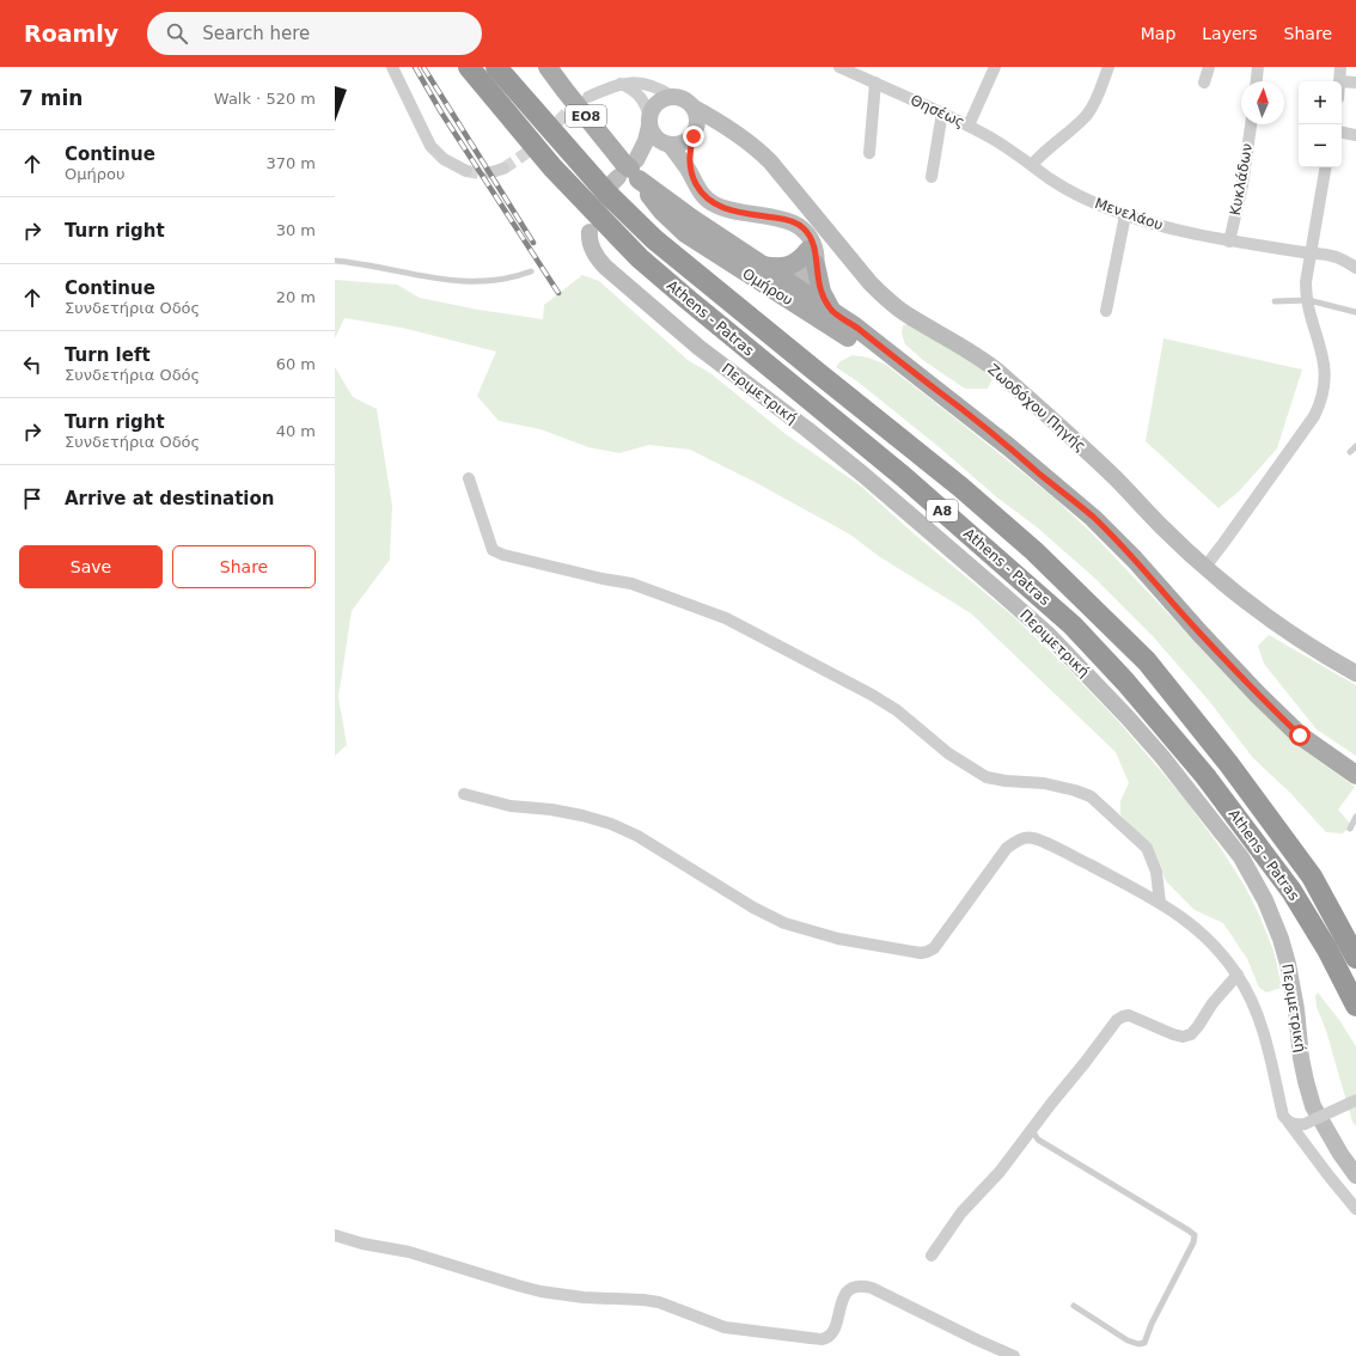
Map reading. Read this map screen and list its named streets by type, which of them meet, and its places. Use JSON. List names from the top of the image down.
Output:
{
  "streets": {
    "highway": ["Athens - Patras", "Α8"],
    "main road": ["ΕΟ8", "Ομήρου"],
    "street": [
      "Θησέως",
      "Κυκλάδων",
      "Μενελάου",
      "Περιμετρική",
      "Ζωοδόχου Πηγής"
    ]
  },
  "crossings": [
    ["Θησέως", "Μενελάου"],
    ["Κυκλάδων", "Μενελάου"]
  ],
  "north": "top",
  "page": {
    "header": "Roamly",
    "search": "Search here",
    "nav": ["Map", "Layers", "Share"],
    "heading": ["7 min", "Walk · 520 m"],
    "map_buttons": ["+", "−"],
    "list": [
      ["Continue", "Ομήρου", "370 m"],
      ["Turn right", "30 m"],
      ["Continue", "Συνδετήρια Οδός", "20 m"],
      ["Turn left", "Συνδετήρια Οδός", "60 m"],
      ["Turn right", "Συνδετήρια Οδός", "40 m"],
      "Arrive at destination"
    ],
    "buttons": ["Save", "Share"]
  }
}
